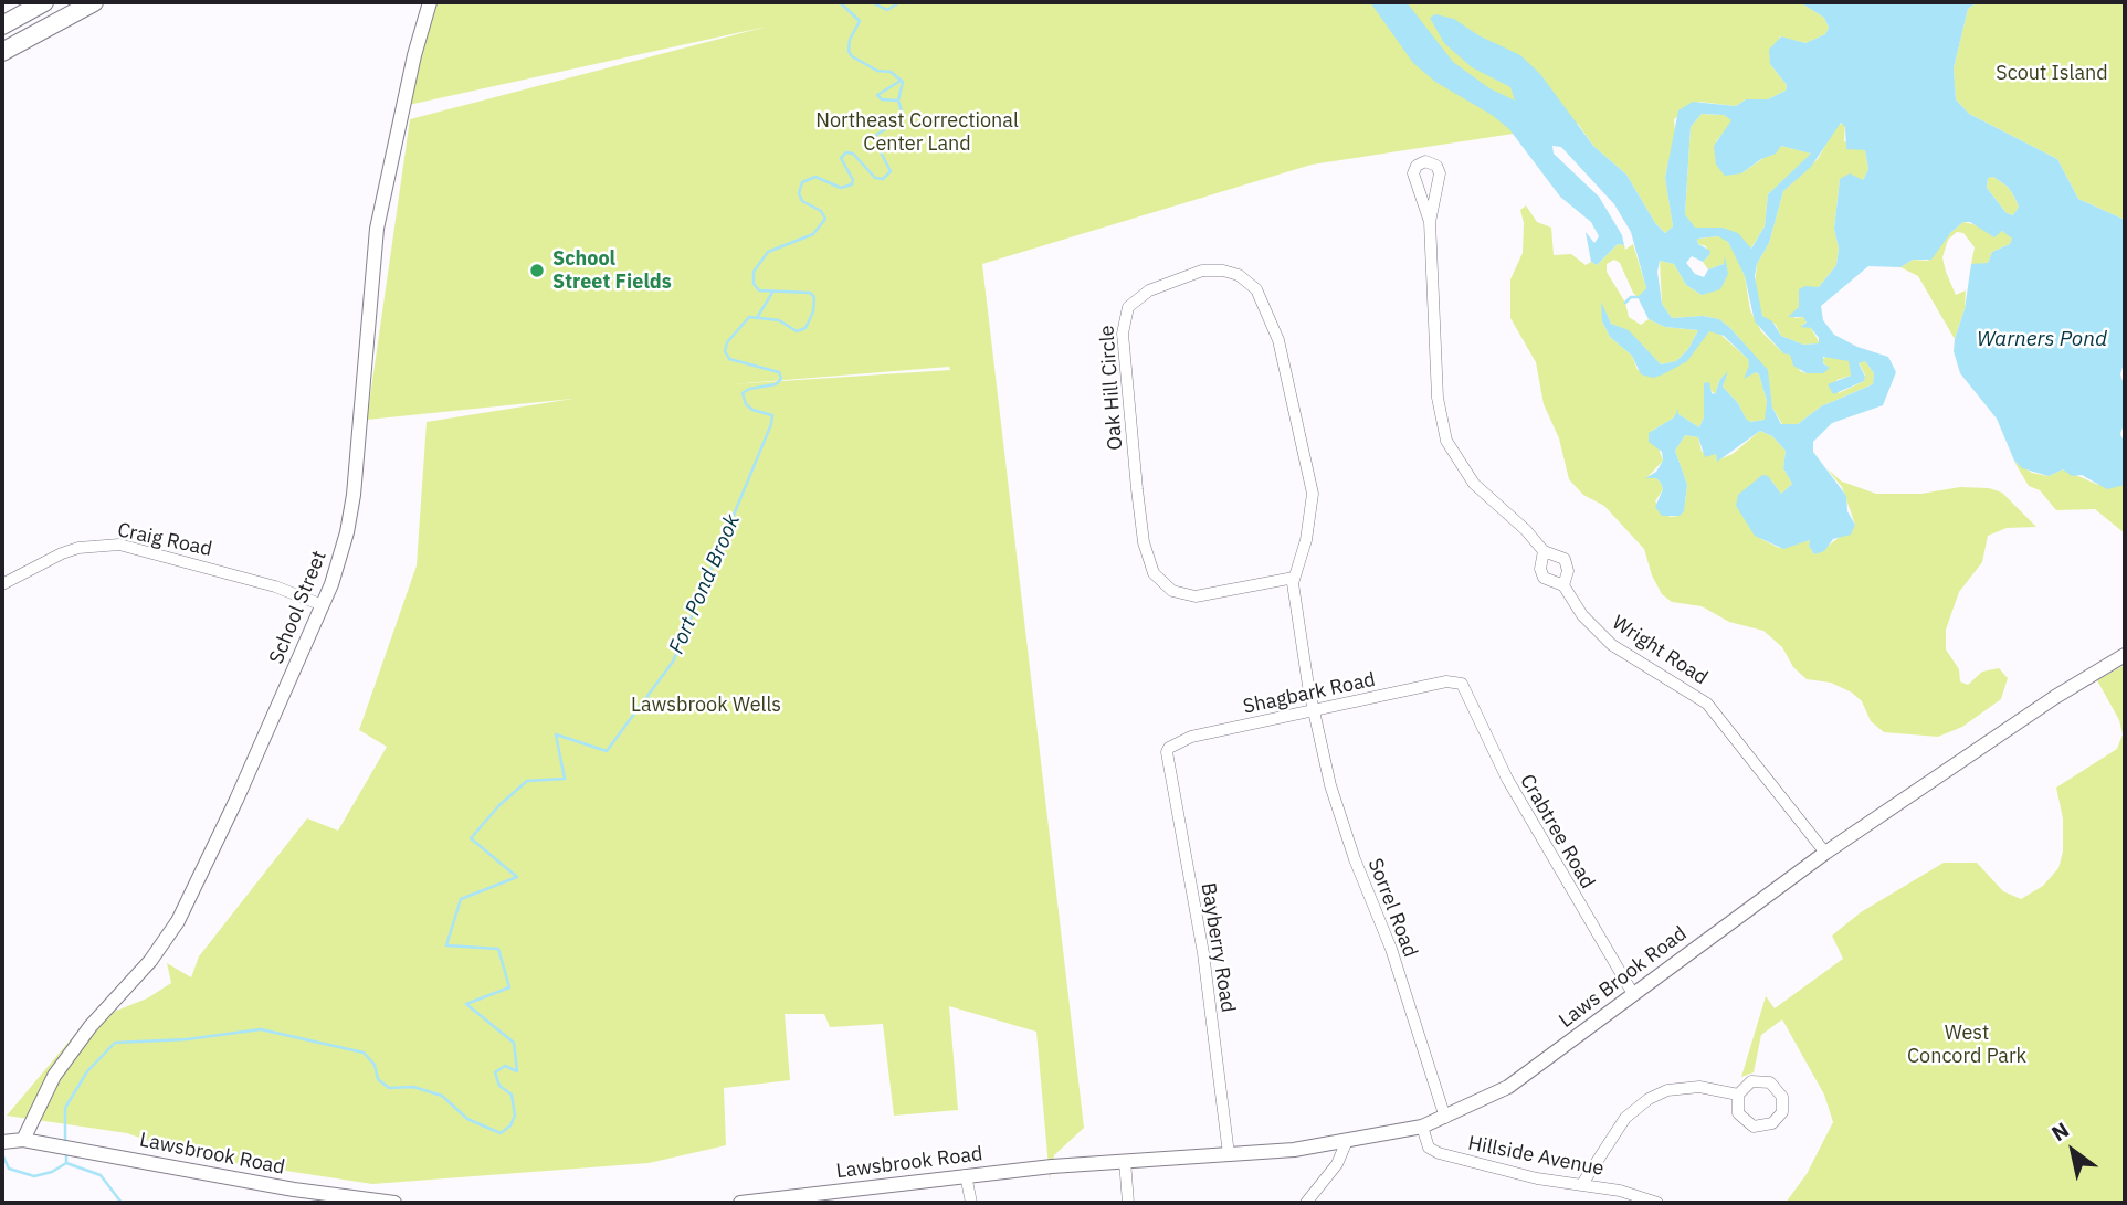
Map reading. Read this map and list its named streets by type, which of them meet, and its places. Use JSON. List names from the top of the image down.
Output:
{
  "streets": {
    "street": [
      "Oak Hill Circle",
      "Craig Road",
      "School Street",
      "Wright Road",
      "Shagbark Road",
      "Crabtree Road",
      "Sorrel Road",
      "Bayberry Road",
      "Laws Brook Road",
      "Lawsbrook Road",
      "Hillside Avenue"
    ]
  },
  "crossings": [
    ["Oak Hill Circle", "Shagbark Road"],
    ["Oak Hill Circle", "Sorrel Road"],
    ["Craig Road", "School Street"],
    ["School Street", "Lawsbrook Road"],
    ["Wright Road", "Laws Brook Road"],
    ["Shagbark Road", "Crabtree Road"],
    ["Shagbark Road", "Sorrel Road"],
    ["Shagbark Road", "Bayberry Road"],
    ["Crabtree Road", "Laws Brook Road"],
    ["Sorrel Road", "Laws Brook Road"],
    ["Bayberry Road", "Laws Brook Road"],
    ["Laws Brook Road", "Lawsbrook Road"],
    ["Laws Brook Road", "Hillside Avenue"]
  ],
  "water": ["Warners Pond", "Fort Pond Brook"],
  "parks": [
    "Scout Island",
    "Northeast Correctional Center Land",
    "Lawsbrook Wells",
    "West Concord Park"
  ],
  "places": ["School Street Fields"],
  "north": "top left"
}
